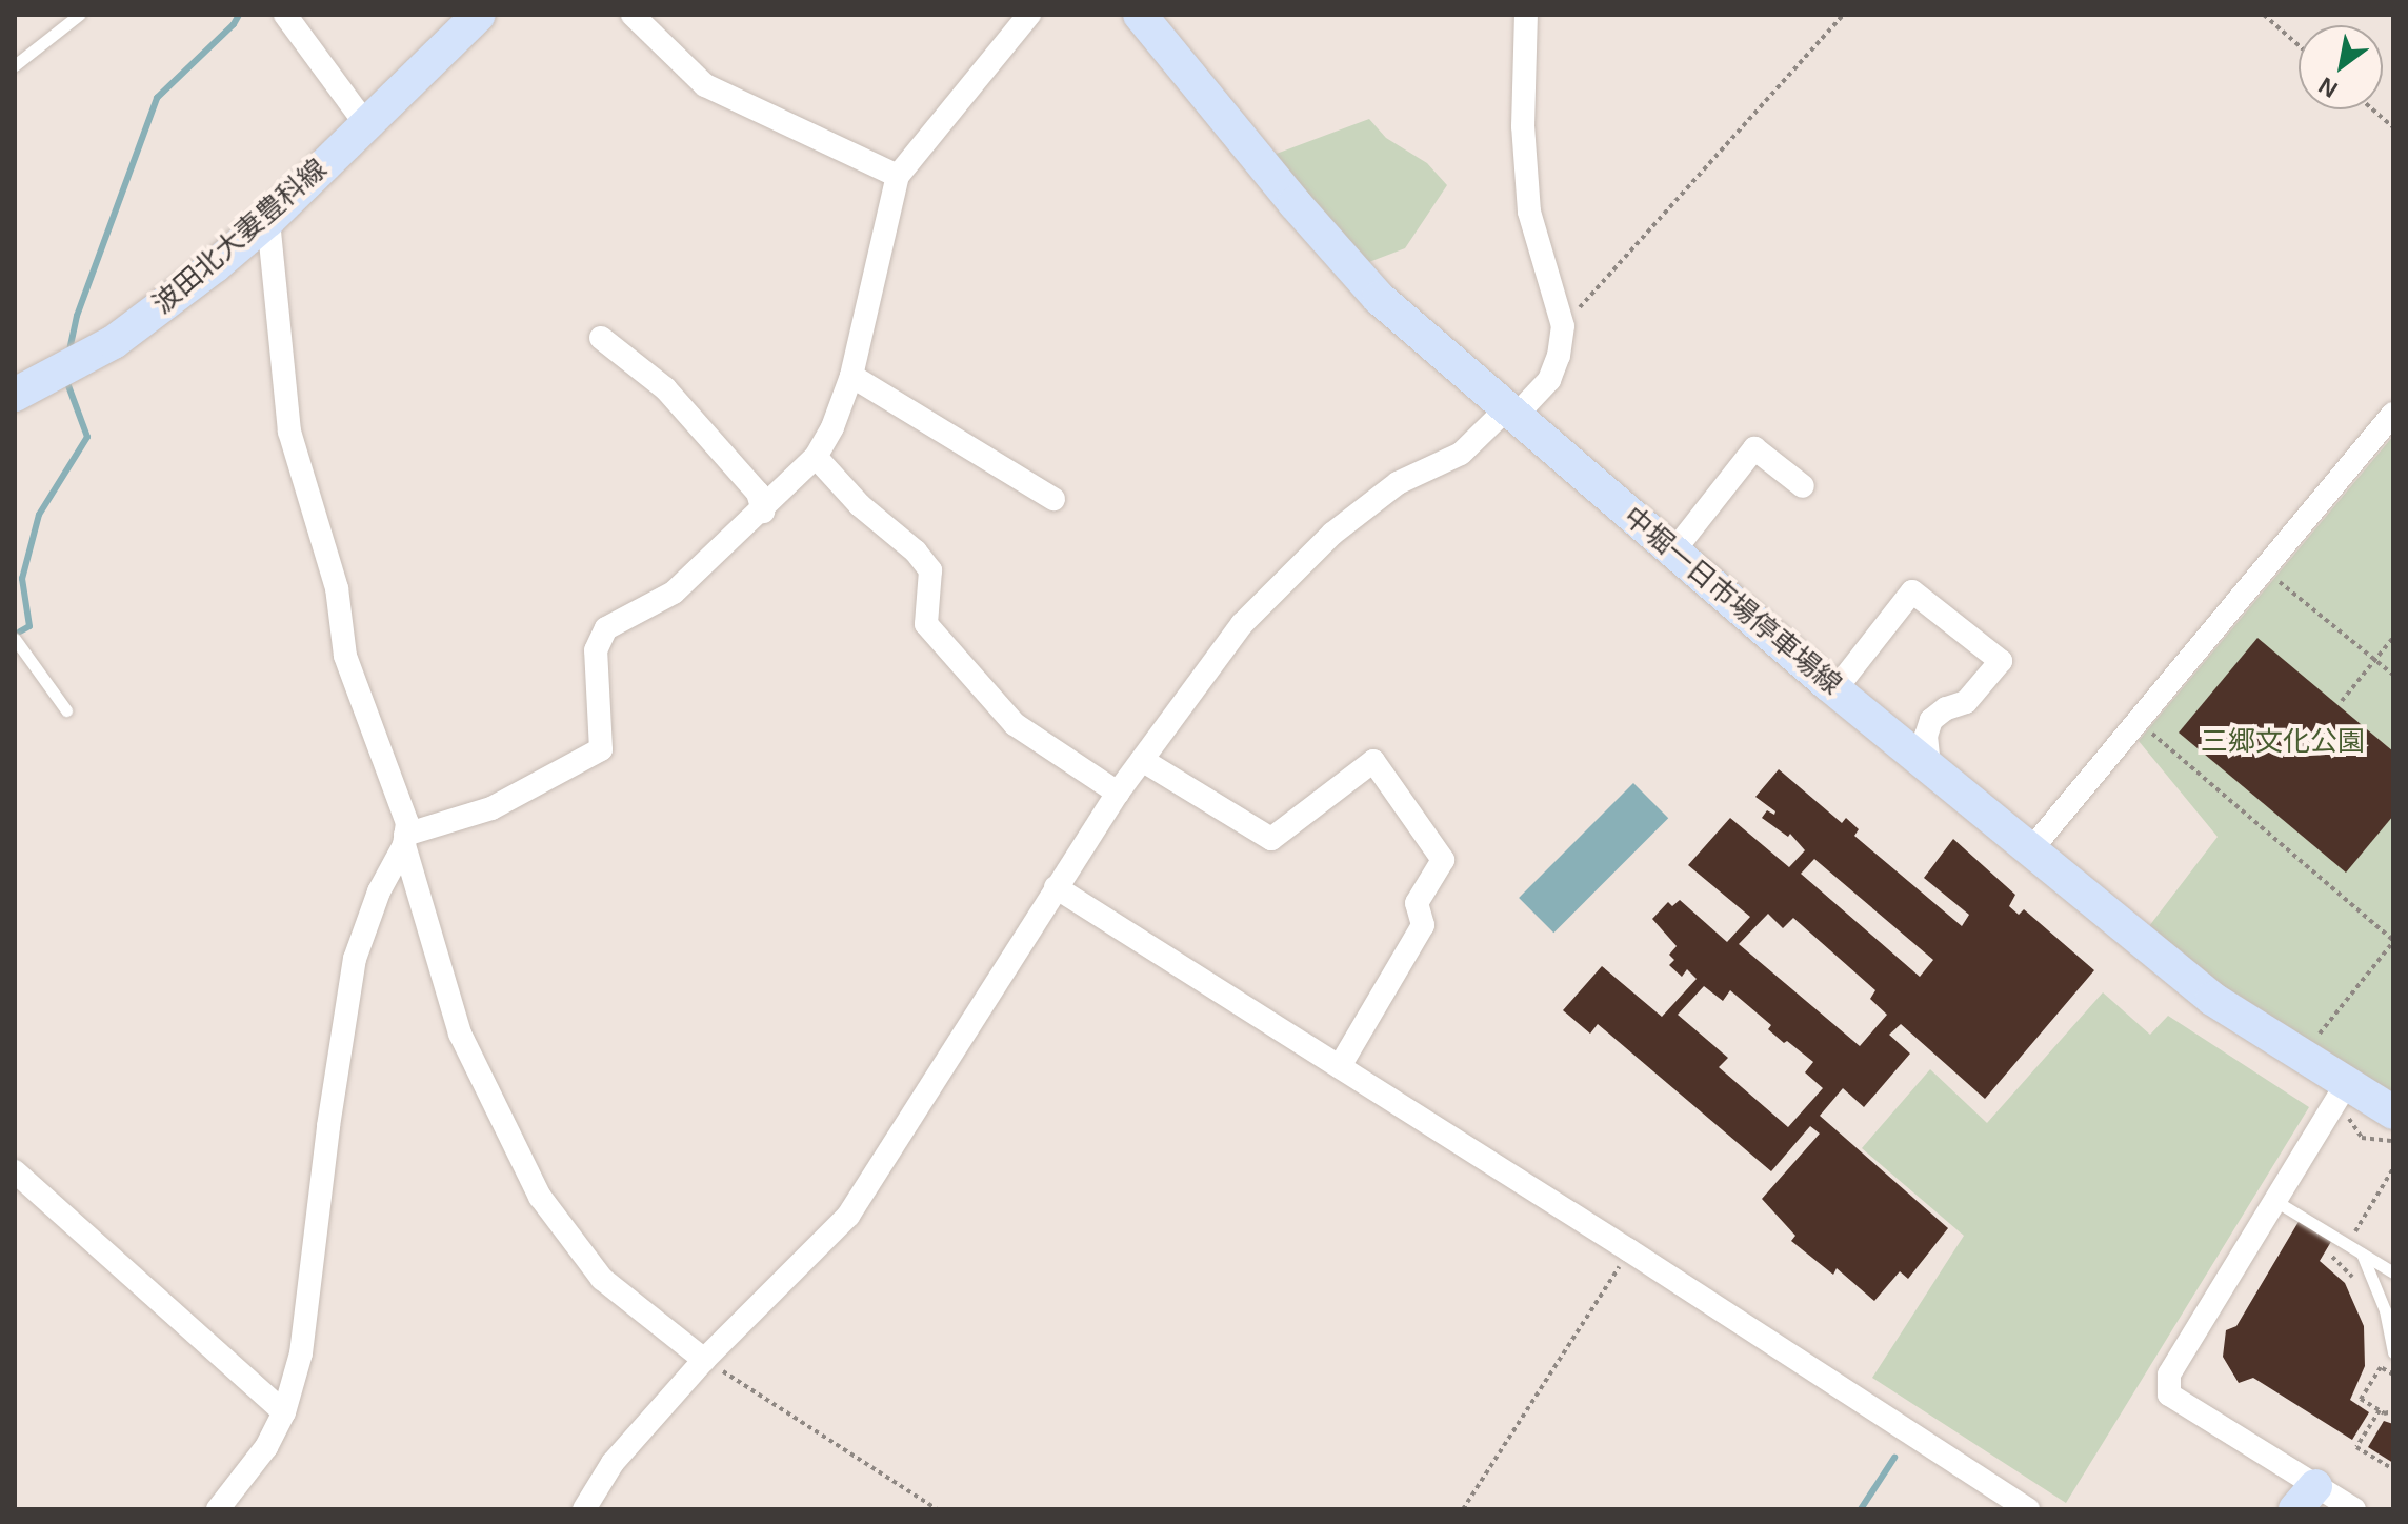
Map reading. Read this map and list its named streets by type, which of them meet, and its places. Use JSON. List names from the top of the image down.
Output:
{
  "streets": {
    "main road": ["波田北大妻豊科線", "中堀一日市場停車場線"]
  },
  "parks": ["三郷文化公園"],
  "north": "bottom left"
}
